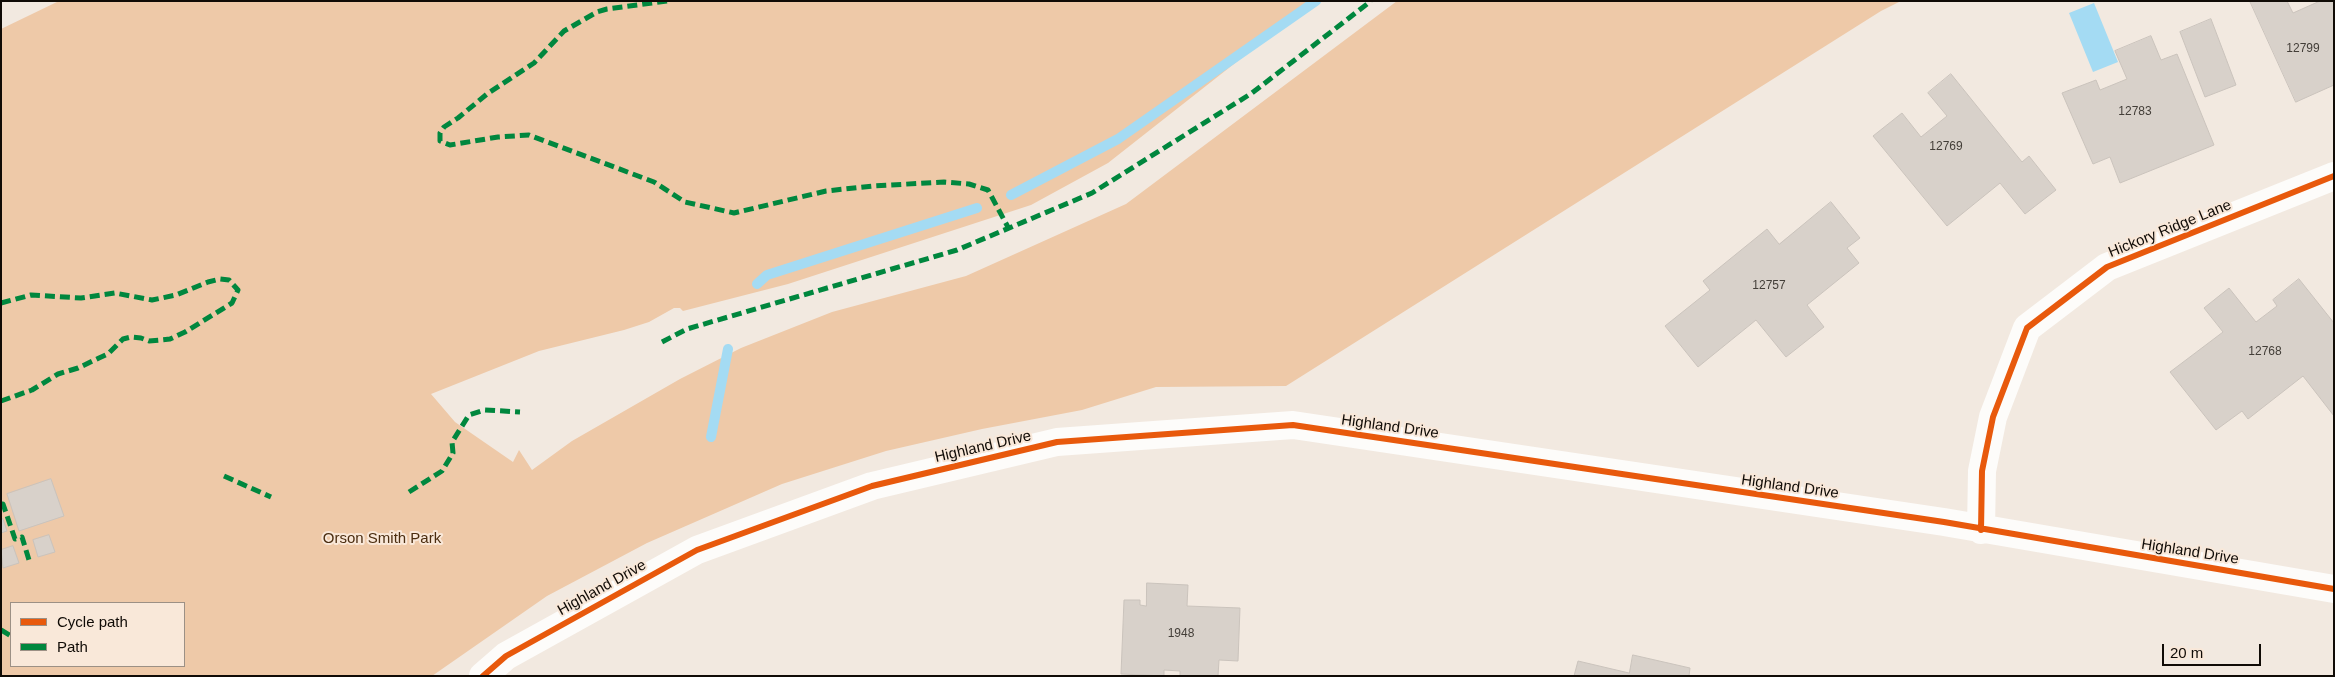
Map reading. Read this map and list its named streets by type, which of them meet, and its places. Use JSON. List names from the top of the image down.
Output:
{
  "streets": {
    "street": ["Hickory Ridge Lane", "Highland Drive"]
  },
  "crossings": [
    ["Hickory Ridge Lane", "Highland Drive"]
  ],
  "parks": ["Orson Smith Park"],
  "house_numbers": [
    "12799",
    "12783",
    "12769",
    "12757",
    "12768",
    "1948"
  ],
  "legend": ["Cycle path", "Path"],
  "scale_bar": "20 m"
}
